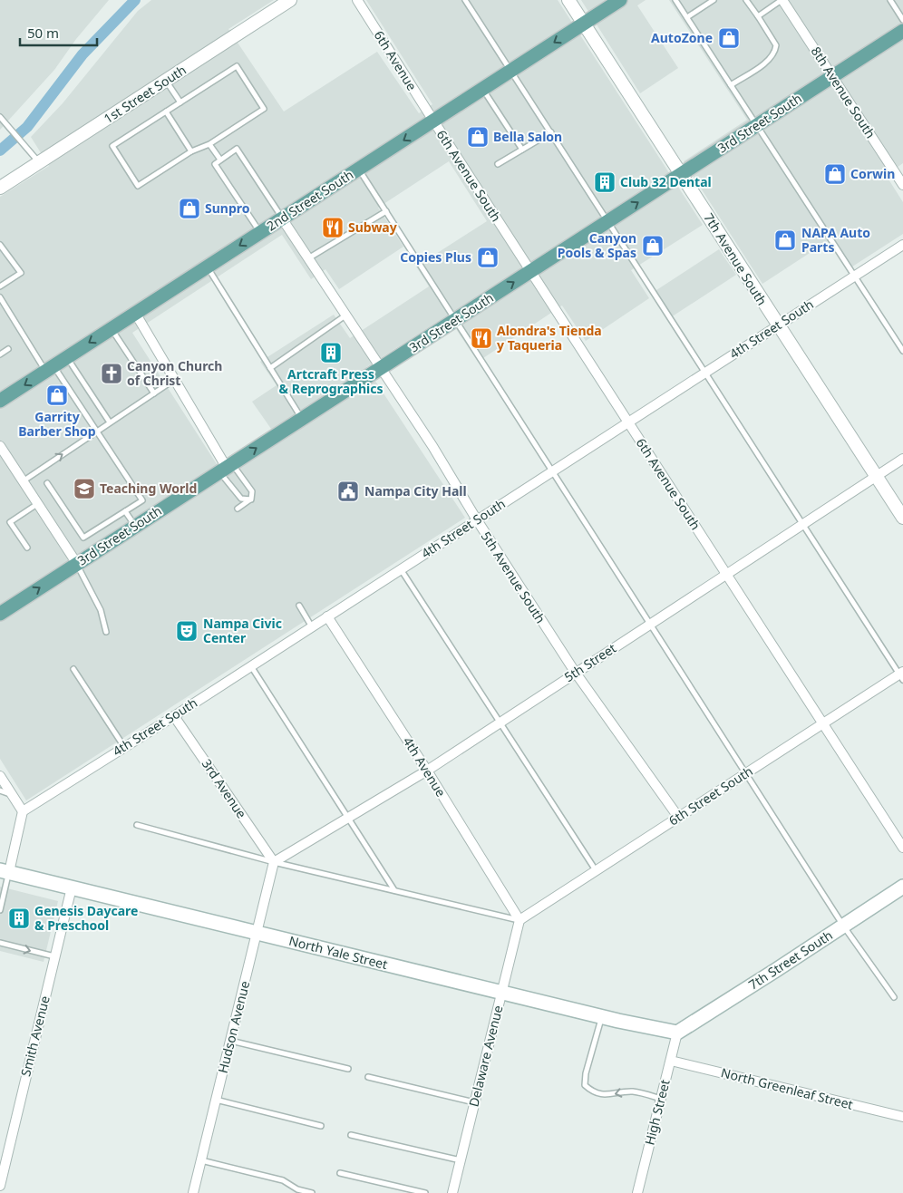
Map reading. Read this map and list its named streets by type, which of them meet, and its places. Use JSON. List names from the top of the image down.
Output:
{
  "streets": {
    "main road": [
      "3rd Street South",
      "2nd Street South",
      "North Yale Street",
      "7th Street South"
    ],
    "street": [
      "6th Avenue",
      "8th Avenue South",
      "1st Street South",
      "6th Avenue South",
      "7th Avenue South",
      "4th Street South",
      "5th Avenue South",
      "5th Street",
      "4th Avenue",
      "3rd Avenue",
      "6th Street South",
      "Hudson Avenue",
      "Smith Avenue",
      "Delaware Avenue",
      "North Greenleaf Street",
      "High Street"
    ]
  },
  "crossings": [
    ["6th Avenue", "6th Avenue South"],
    ["6th Avenue", "2nd Street South"],
    ["8th Avenue South", "3rd Street South"],
    ["3rd Street South", "6th Avenue South"],
    ["3rd Street South", "7th Avenue South"],
    ["3rd Street South", "5th Avenue South"],
    ["6th Avenue South", "2nd Street South"],
    ["6th Avenue South", "4th Street South"],
    ["6th Avenue South", "5th Street"],
    ["6th Avenue South", "6th Street South"],
    ["2nd Street South", "7th Avenue South"],
    ["2nd Street South", "5th Avenue South"],
    ["7th Avenue South", "4th Street South"],
    ["7th Avenue South", "5th Street"],
    ["4th Street South", "5th Avenue South"],
    ["4th Street South", "4th Avenue"],
    ["4th Street South", "3rd Avenue"],
    ["5th Avenue South", "5th Street"],
    ["5th Avenue South", "6th Street South"],
    ["5th Street", "4th Avenue"],
    ["5th Street", "3rd Avenue"],
    ["5th Street", "Hudson Avenue"],
    ["4th Avenue", "6th Street South"],
    ["4th Avenue", "Delaware Avenue"],
    ["3rd Avenue", "Hudson Avenue"],
    ["6th Street South", "Delaware Avenue"],
    ["North Yale Street", "7th Street South"],
    ["North Yale Street", "Hudson Avenue"],
    ["North Yale Street", "Smith Avenue"],
    ["North Yale Street", "Delaware Avenue"],
    ["North Yale Street", "High Street"],
    ["7th Street South", "High Street"],
    ["North Greenleaf Street", "High Street"]
  ],
  "one_way": ["2nd Street South"],
  "places": {
    "shop": [
      "AutoZone",
      "Bella Salon",
      "Corwin",
      "Sunpro",
      "NAPA Auto Parts",
      "Canyon Pools & Spas",
      "Copies Plus",
      "Garrity Barber Shop"
    ],
    "building": ["Club 32 Dental", "Artcraft Press & Reprographics", "Genesis Daycare & Preschool"],
    "restaurant": ["Subway", "Alondra's Tienda y Taqueria"],
    "church": ["Canyon Church of Christ"],
    "school or university": ["Teaching World"],
    "public building": ["Nampa City Hall"],
    "theatre": ["Nampa Civic Center"]
  },
  "scale_bar": "50 m"
}
